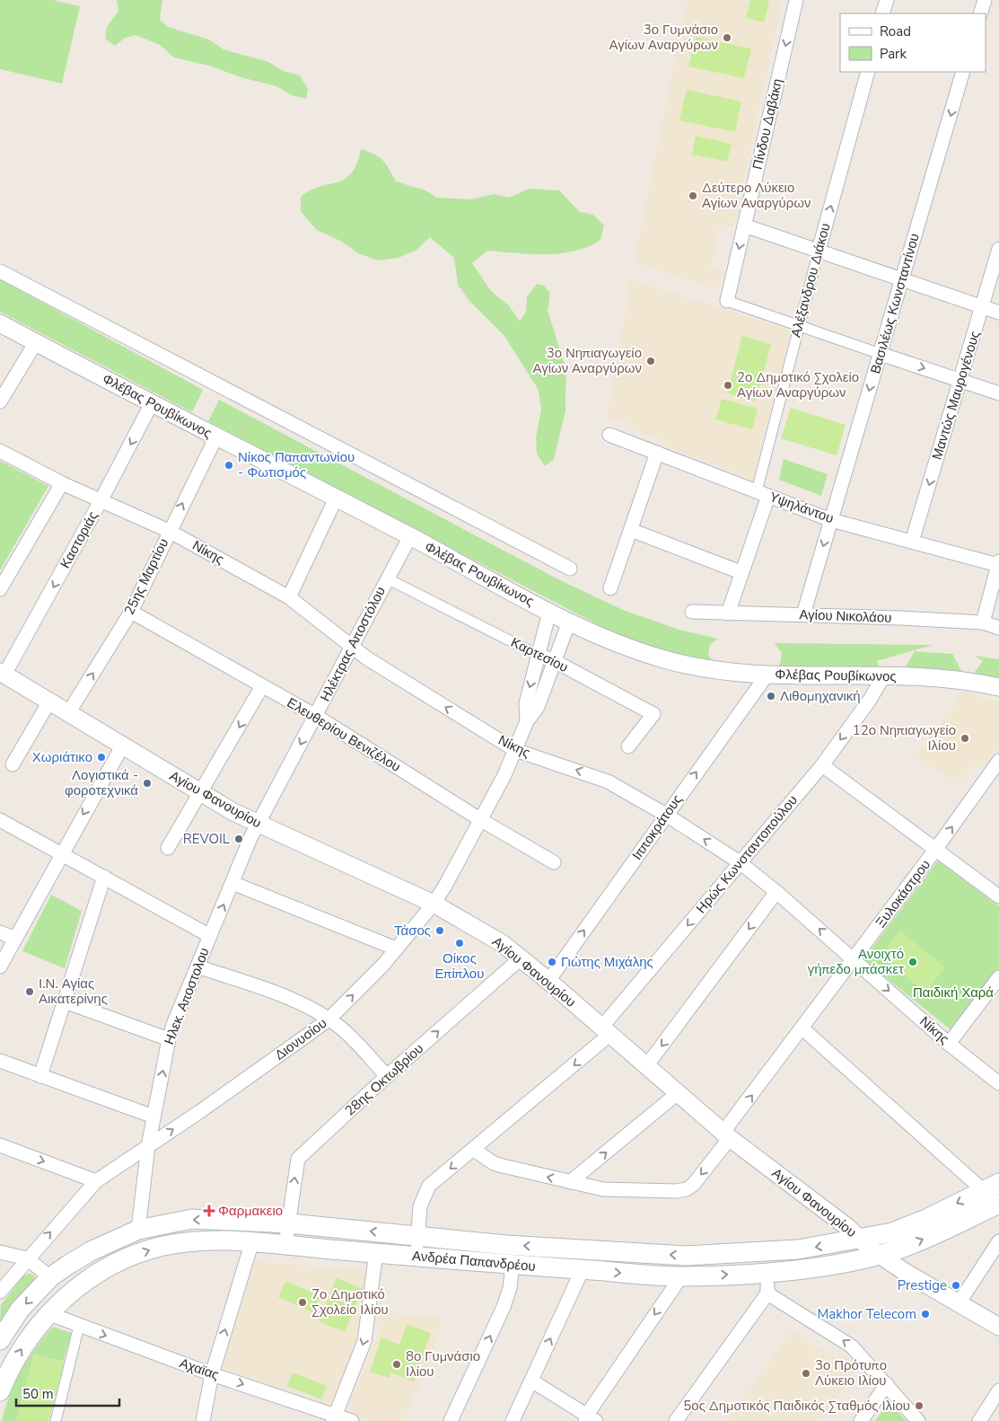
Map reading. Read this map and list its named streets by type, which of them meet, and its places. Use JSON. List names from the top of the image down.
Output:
{
  "streets": {
    "main road": ["Ανδρέα Παπανδρέου"],
    "street": [
      "Πίνδου Δαβάκη",
      "Αλέξανδρου Διάκου",
      "Βασιλέως Κωνσταντίνου",
      "Μαντώς Μαυρογένους",
      "Φλέβας Ρουβίκωνος",
      "Υψηλάντου",
      "Καστοριάς",
      "Νίκης",
      "25ης Μαρτίου",
      "Αγίου Νικολάου",
      "Ηλέκτρας Αποστόλου",
      "Καρτεσίου",
      "Ελευθερίου Βενιζέλου",
      "Αγίου Φανουρίου",
      "Ιπποκράτους",
      "Ηρώς Κωνσταντοπούλου",
      "Ξυλοκάστρου",
      "Ηλεκ. Αποστολου",
      "Διονυσίου",
      "28ης Οκτωβρίου",
      "Αχαϊας"
    ]
  },
  "crossings": [
    ["Αλέξανδρου Διάκου", "Υψηλάντου"],
    ["Αλέξανδρου Διάκου", "Αγίου Νικολάου"],
    ["Βασιλέως Κωνσταντίνου", "Υψηλάντου"],
    ["Βασιλέως Κωνσταντίνου", "Αγίου Νικολάου"],
    ["Μαντώς Μαυρογένους", "Υψηλάντου"],
    ["Φλέβας Ρουβίκωνος", "Καστοριάς"],
    ["Φλέβας Ρουβίκωνος", "25ης Μαρτίου"],
    ["Φλέβας Ρουβίκωνος", "Ηλέκτρας Αποστόλου"],
    ["Φλέβας Ρουβίκωνος", "Ιπποκράτους"],
    ["Φλέβας Ρουβίκωνος", "Ηρώς Κωνσταντοπούλου"],
    ["Φλέβας Ρουβίκωνος", "Διονυσίου"],
    ["Καστοριάς", "Νίκης"],
    ["Καστοριάς", "Αγίου Φανουρίου"],
    ["Νίκης", "25ης Μαρτίου"],
    ["Νίκης", "Ηλέκτρας Αποστόλου"],
    ["Νίκης", "Ιπποκράτους"],
    ["Νίκης", "Ηρώς Κωνσταντοπούλου"],
    ["Νίκης", "Ξυλοκάστρου"],
    ["Νίκης", "Διονυσίου"],
    ["25ης Μαρτίου", "Ελευθερίου Βενιζέλου"],
    ["25ης Μαρτίου", "Αγίου Φανουρίου"],
    ["Ηλέκτρας Αποστόλου", "Καρτεσίου"],
    ["Ηλέκτρας Αποστόλου", "Ελευθερίου Βενιζέλου"],
    ["Ηλέκτρας Αποστόλου", "Αγίου Φανουρίου"],
    ["Ηλέκτρας Αποστόλου", "Ηλεκ. Αποστολου"],
    ["Καρτεσίου", "Διονυσίου"],
    ["Ελευθερίου Βενιζέλου", "Διονυσίου"],
    ["Αγίου Φανουρίου", "Ιπποκράτους"],
    ["Αγίου Φανουρίου", "Ηρώς Κωνσταντοπούλου"],
    ["Αγίου Φανουρίου", "Ξυλοκάστρου"],
    ["Αγίου Φανουρίου", "Ηλεκ. Αποστολου"],
    ["Αγίου Φανουρίου", "Διονυσίου"],
    ["Αγίου Φανουρίου", "28ης Οκτωβρίου"],
    ["Αγίου Φανουρίου", "Ανδρέα Παπανδρέου"],
    ["Ηρώς Κωνσταντοπούλου", "Ξυλοκάστρου"],
    ["Ηρώς Κωνσταντοπούλου", "Ανδρέα Παπανδρέου"],
    ["Ηλεκ. Αποστολου", "Διονυσίου"],
    ["Ηλεκ. Αποστολου", "Ανδρέα Παπανδρέου"],
    ["28ης Οκτωβρίου", "Ανδρέα Παπανδρέου"],
    ["Ανδρέα Παπανδρέου", "Αχαϊας"]
  ],
  "one_way": [
    "Πίνδου Δαβάκη",
    "Βασιλέως Κωνσταντίνου",
    "Μαντώς Μαυρογένους",
    "25ης Μαρτίου",
    "Ιπποκράτους",
    "28ης Οκτωβρίου",
    "Αχαϊας"
  ],
  "parks": ["Παιδική Χαρά"],
  "places": {
    "other": [
      "3ο Γυμνάσιο Αγίων Αναργύρων",
      "Δεύτερο Λύκειο Αγίων Αναργύρων",
      "3ο Νηπιαγωγείο Αγίων Αναργύρων",
      "2ο Δημοτικό Σχολείο Αγίων Αναργύρων",
      "Νίκος Παπαντωνίου - Φωτισμός",
      "Λιθομηχανική",
      "12ο Νηπιαγωγείο Ιλίου",
      "Χωριάτικο",
      "Λογιστικά - φοροτεχνικά",
      "REVOIL",
      "Τάσος",
      "Οίκος Επίπλου",
      "Γιώτης Μιχάλης",
      "Ανοιχτό γήπεδο μπάσκετ",
      "Ι.Ν. Αγίας Αικατερίνης",
      "Prestige",
      "7ο Δημοτικό Σχολείο Ιλίου",
      "Makhor Telecom",
      "8ο Γυμνάσιο Ιλίου",
      "3ο Πρότυπο Λύκειο Ιλίου",
      "5ος Δημοτικός Παιδικός Σταθμός Ιλίου"
    ],
    "health": ["Φαρμακειο"]
  },
  "legend": ["Road", "Park"],
  "scale_bar": "50 m"
}
